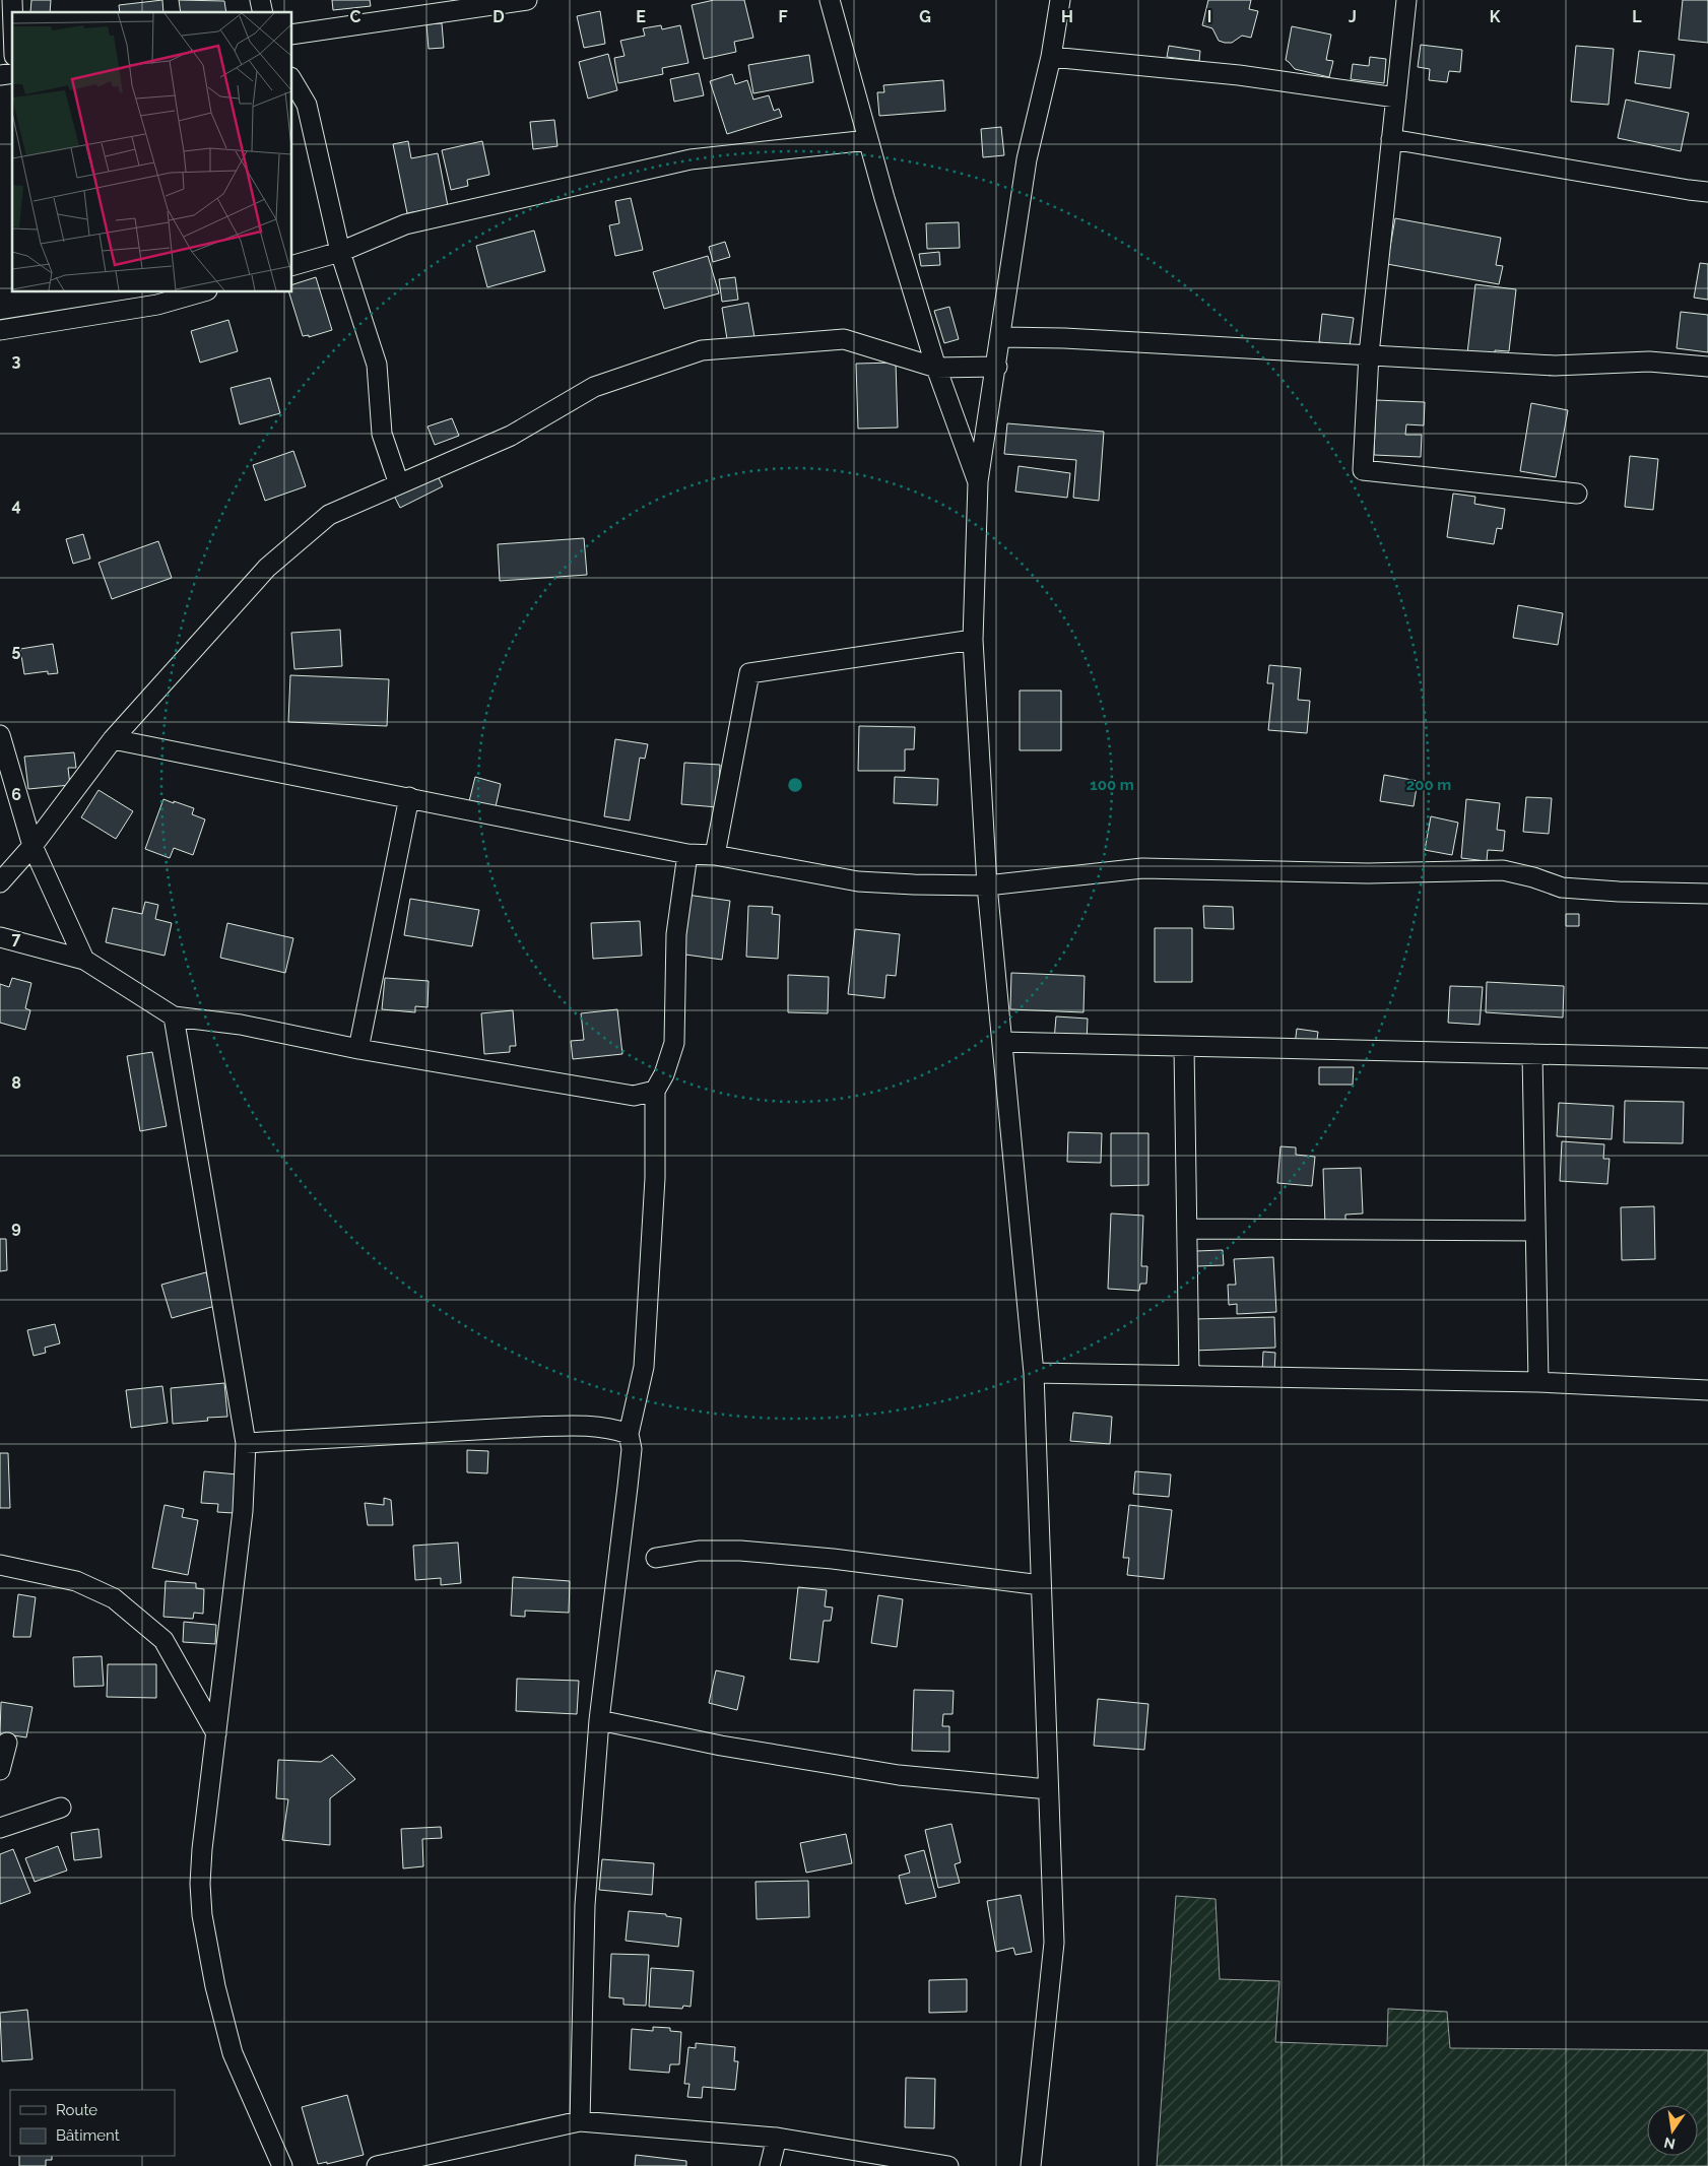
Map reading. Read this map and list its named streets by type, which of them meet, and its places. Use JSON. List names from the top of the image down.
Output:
{
  "legend": ["Route", "Bâtiment"],
  "north": "bottom",
  "grid": {
    "columns": [
      "C",
      "D",
      "E",
      "F",
      "G",
      "H",
      "I",
      "J",
      "K",
      "L"
    ],
    "rows": [
      "3",
      "4",
      "5",
      "6",
      "7",
      "8",
      "9"
    ]
  },
  "rings": ["100 m", "200 m"]
}
